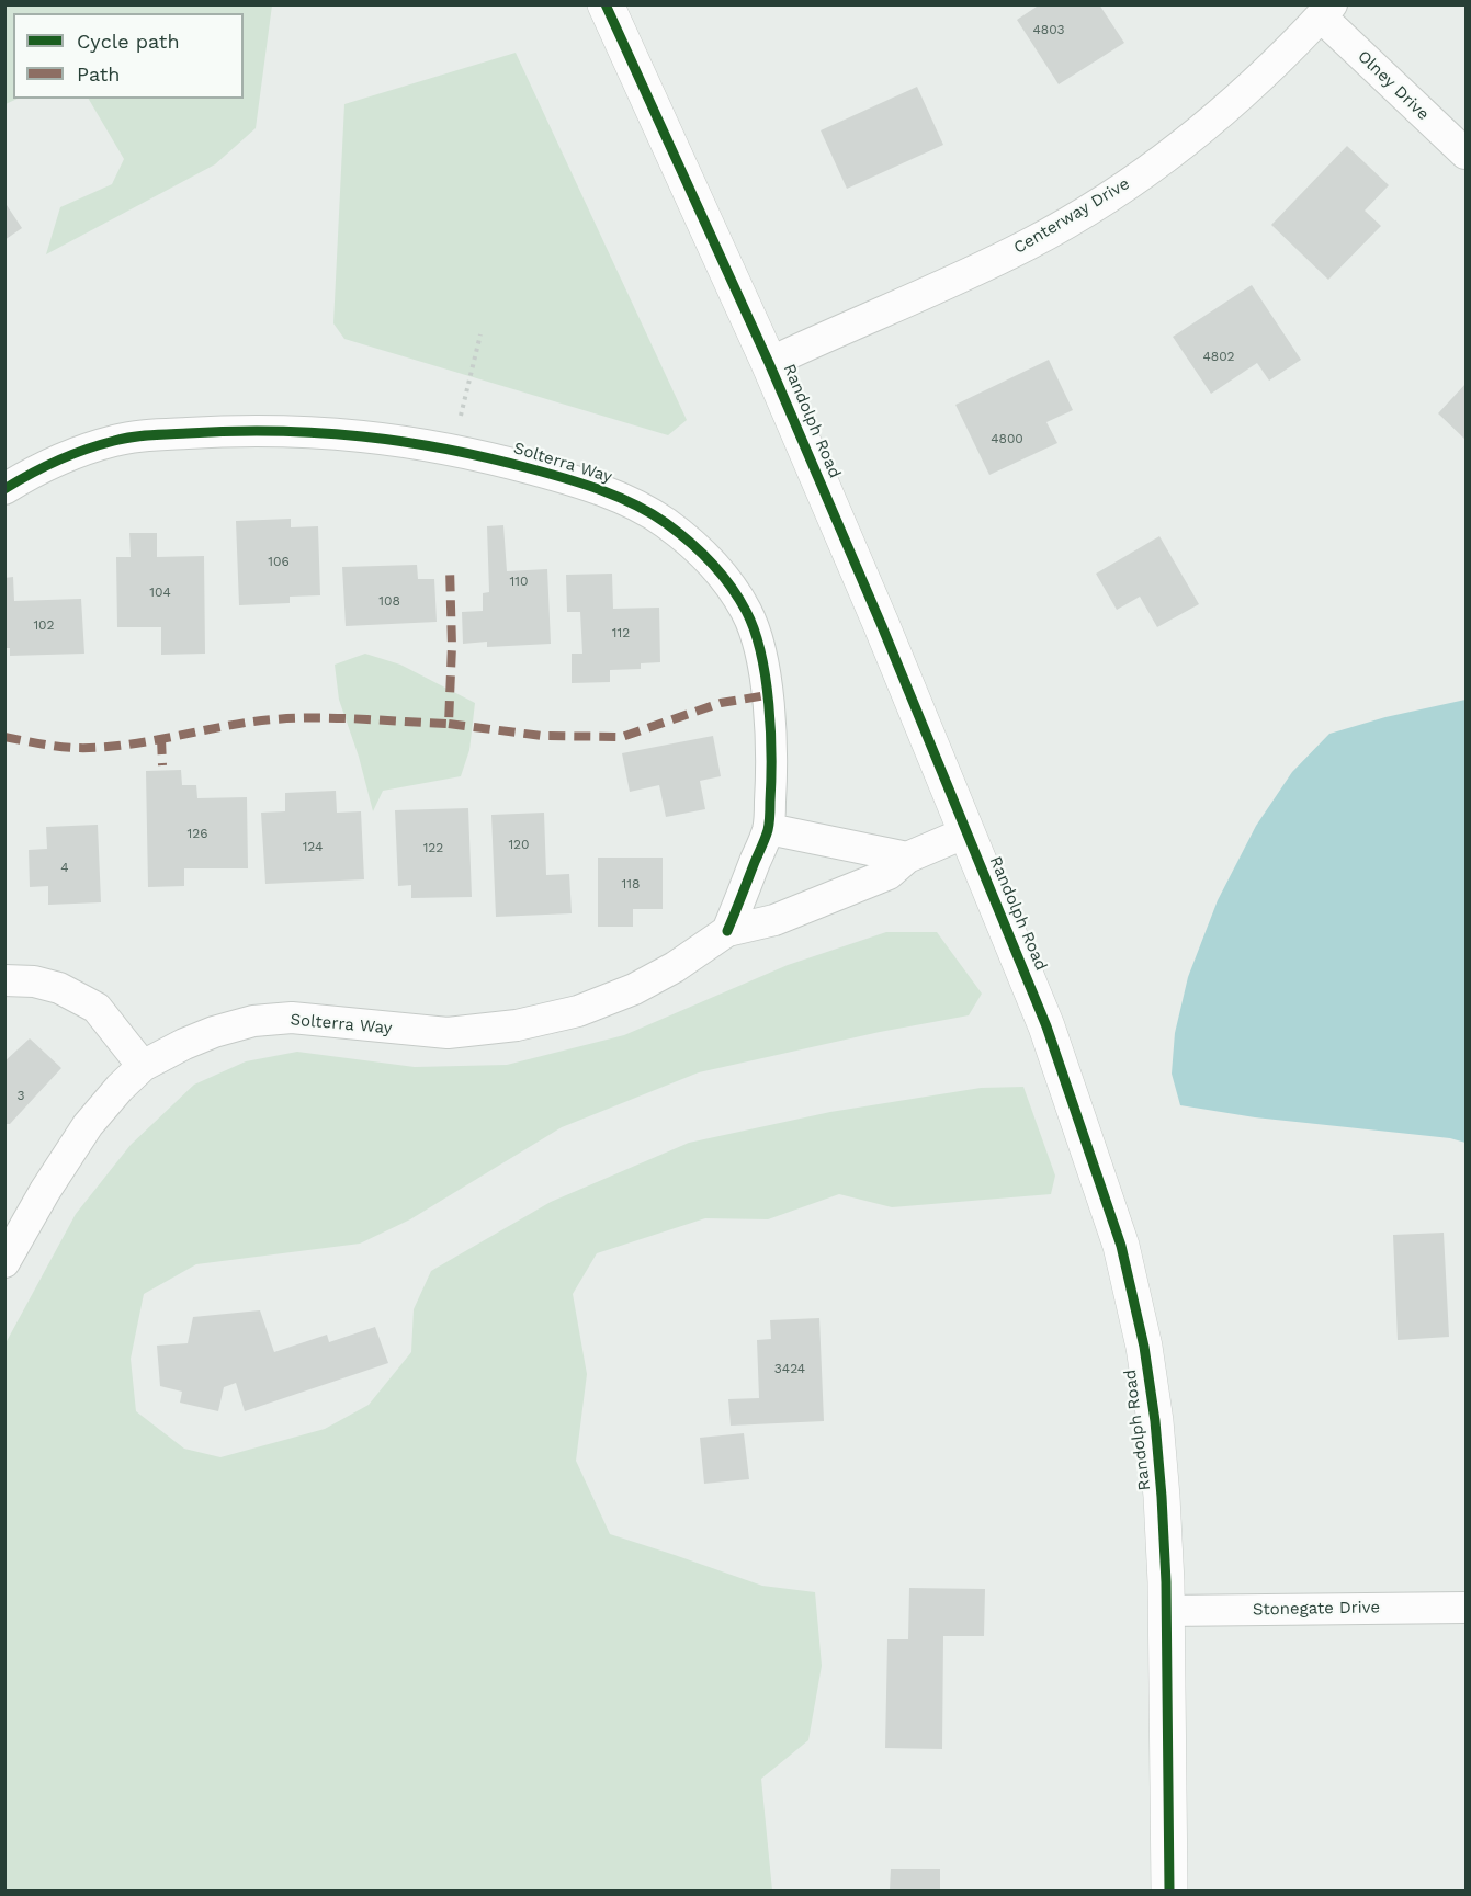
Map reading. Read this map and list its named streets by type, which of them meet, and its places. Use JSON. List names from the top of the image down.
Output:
{
  "streets": {
    "street": [
      "Olney Drive",
      "Centerway Drive",
      "Randolph Road",
      "Solterra Way",
      "Stonegate Drive"
    ]
  },
  "crossings": [
    ["Olney Drive", "Centerway Drive"],
    ["Centerway Drive", "Randolph Road"],
    ["Randolph Road", "Solterra Way"],
    ["Randolph Road", "Stonegate Drive"]
  ],
  "house_numbers": [
    "4803",
    "4802",
    "4800",
    "106",
    "110",
    "104",
    "108",
    "102",
    "112",
    "126",
    "120",
    "124",
    "122",
    "4",
    "118",
    "3",
    "3424"
  ],
  "legend": ["Cycle path", "Path"]
}
